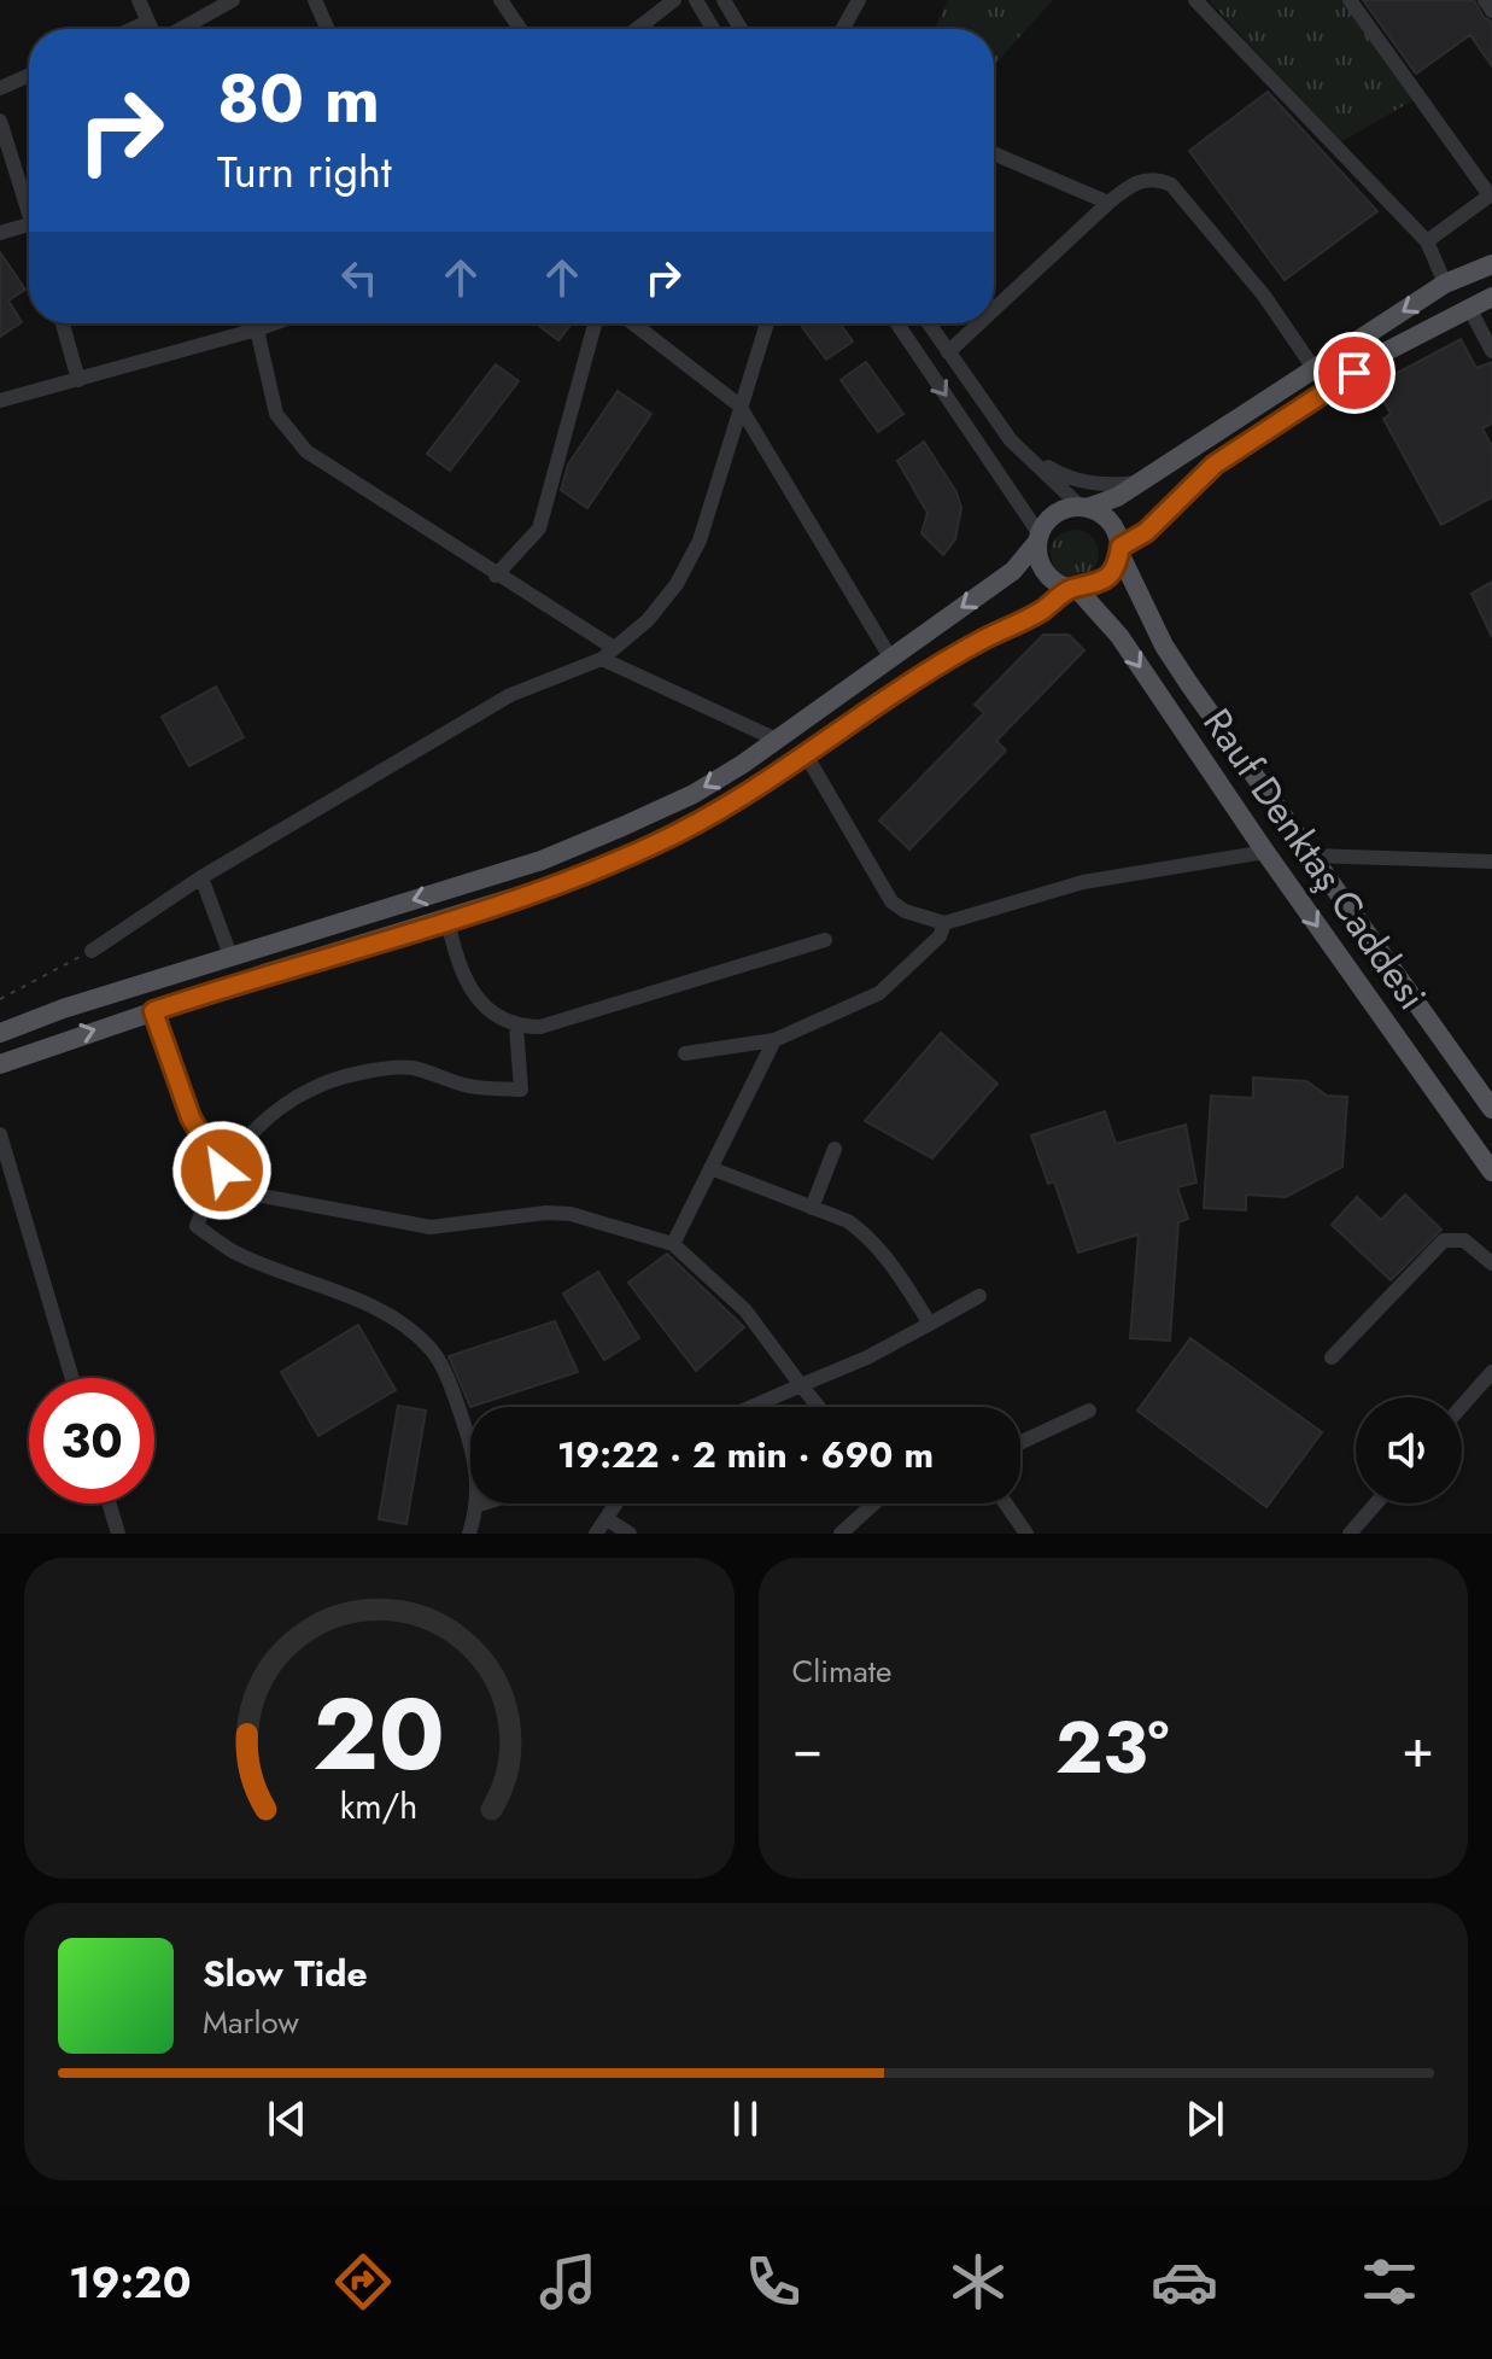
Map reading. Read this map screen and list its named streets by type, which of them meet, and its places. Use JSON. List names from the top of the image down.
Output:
{
  "streets": {
    "main road": ["Rauf Denktaş Caddesi"]
  },
  "page": {
    "turn": ["80 m", "Turn right"],
    "limit": "30",
    "trip": "19:22 · 2 min · 690 m",
    "tile": "Climate",
    "heat": ["−", "23°", "+"],
    "song": ["Slow Tide", "Marlow"],
    "tabs": "19:20",
    "gauge": ["20", "km/h"]
  }
}
